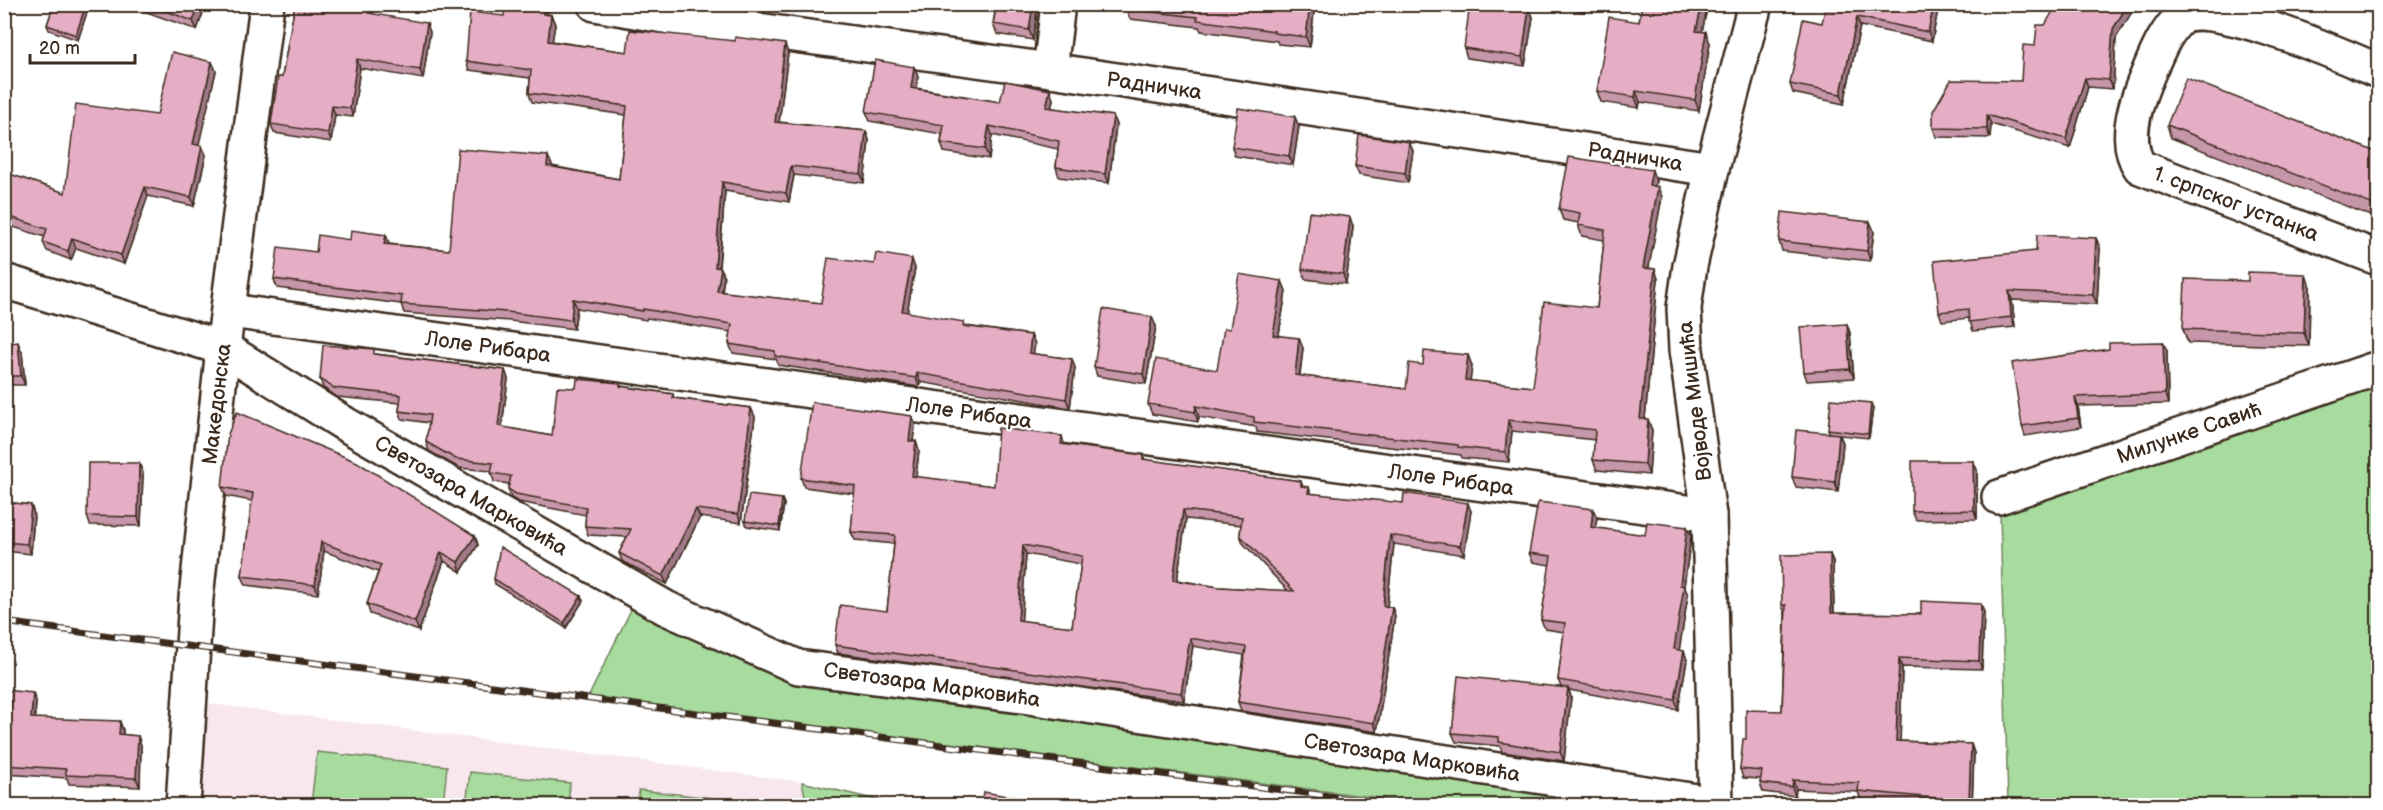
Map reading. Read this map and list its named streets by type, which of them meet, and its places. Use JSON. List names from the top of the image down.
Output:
{
  "streets": {
    "street": [
      "Радничка",
      "1. српског устанка",
      "Лоле Рибара",
      "Војводе Мишића",
      "Македонска",
      "Милунке Савић",
      "Светозара Марковића"
    ]
  },
  "crossings": [
    ["Радничка", "Војводе Мишића"],
    ["Лоле Рибара", "Војводе Мишића"],
    ["Лоле Рибара", "Македонска"],
    ["Војводе Мишића", "Светозара Марковића"],
    ["Македонска", "Светозара Марковића"]
  ],
  "scale_bar": "20 m"
}
